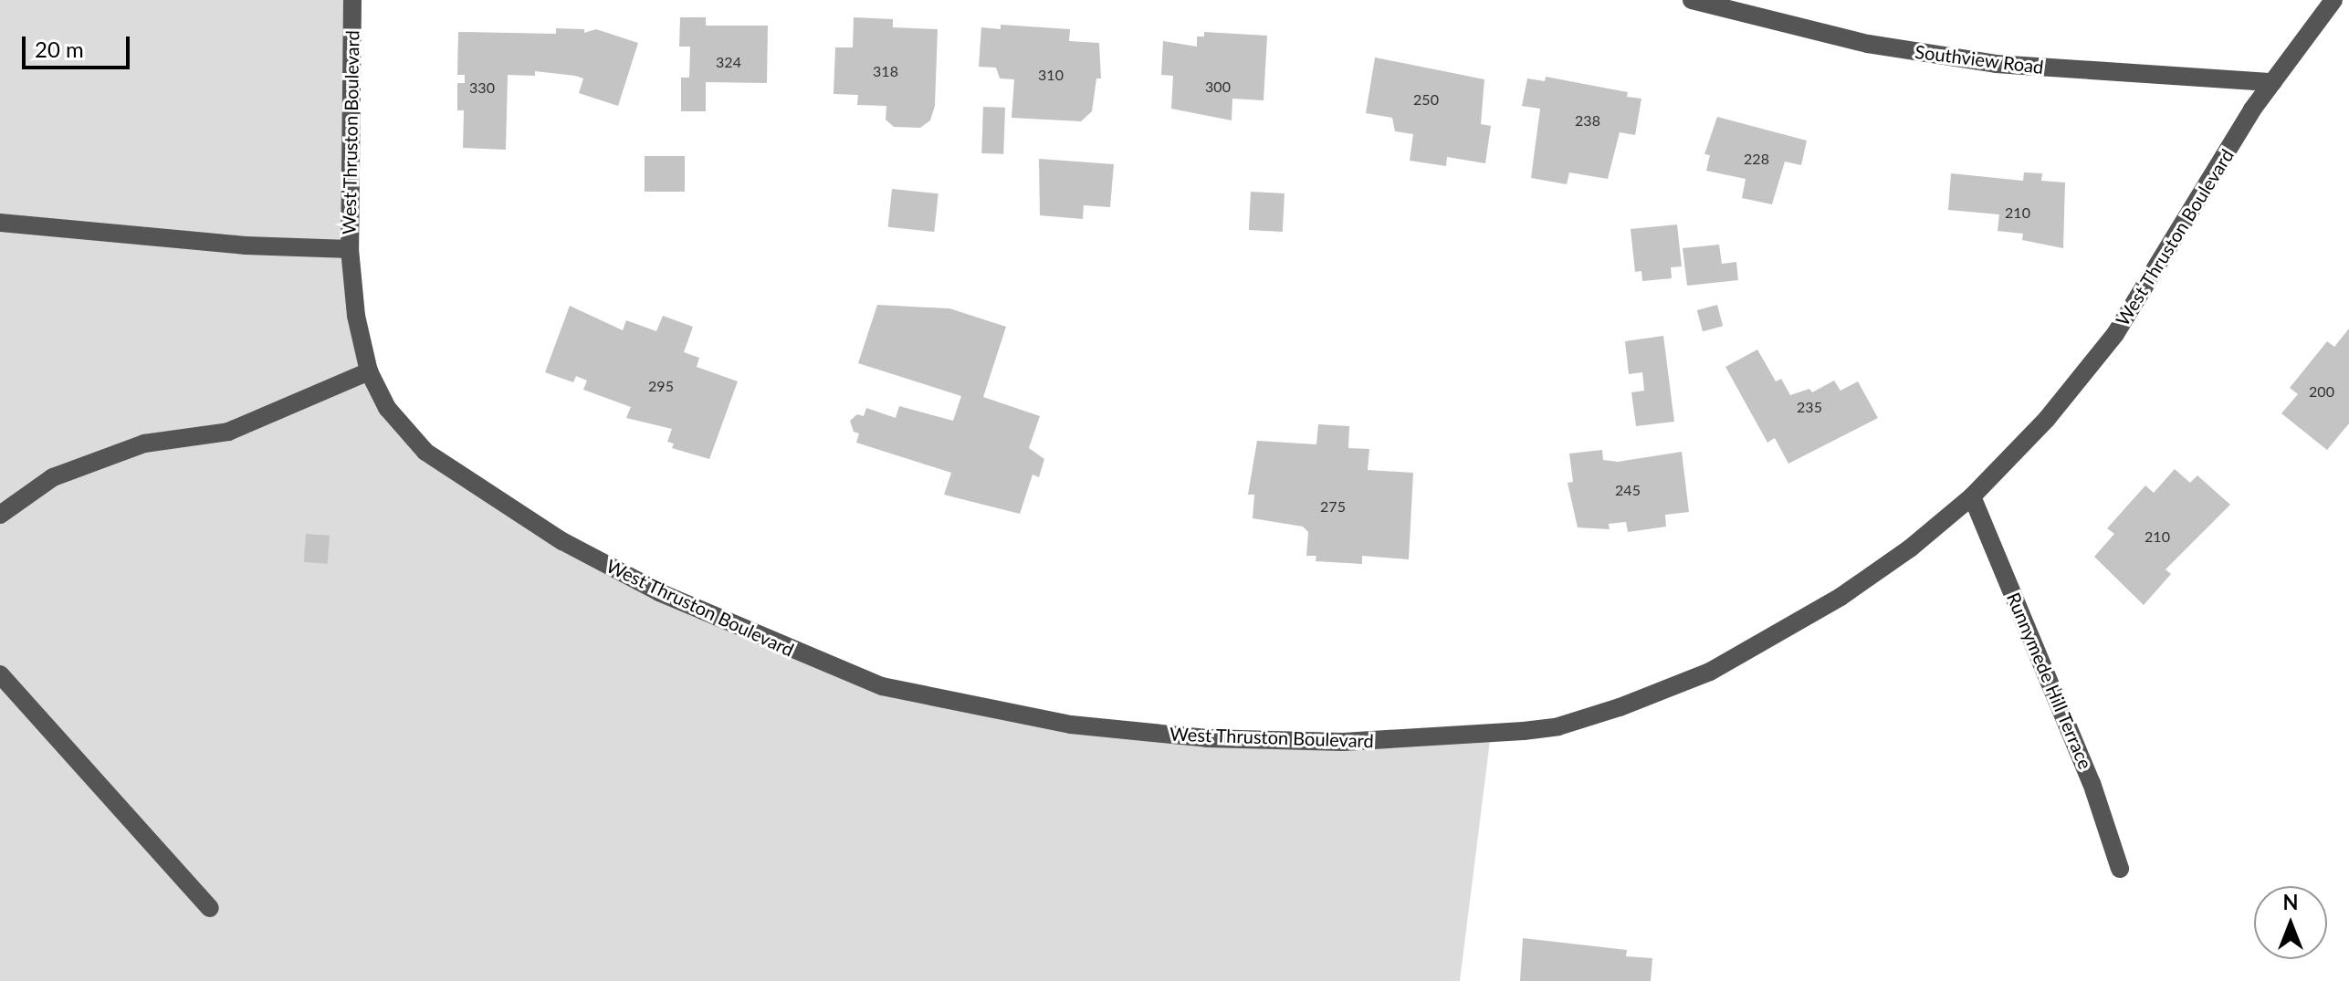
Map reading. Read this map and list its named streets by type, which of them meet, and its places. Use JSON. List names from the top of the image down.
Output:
{
  "streets": {
    "street": ["Southview Road", "West Thruston Boulevard", "Runnymede Hill Terrace"]
  },
  "crossings": [
    ["Southview Road", "West Thruston Boulevard"],
    ["West Thruston Boulevard", "Runnymede Hill Terrace"]
  ],
  "house_numbers": [
    "324",
    "318",
    "310",
    "300",
    "330",
    "250",
    "238",
    "228",
    "210",
    "295",
    "200",
    "235",
    "245",
    "275",
    "210"
  ],
  "scale_bar": "20 m",
  "north": "top"
}
